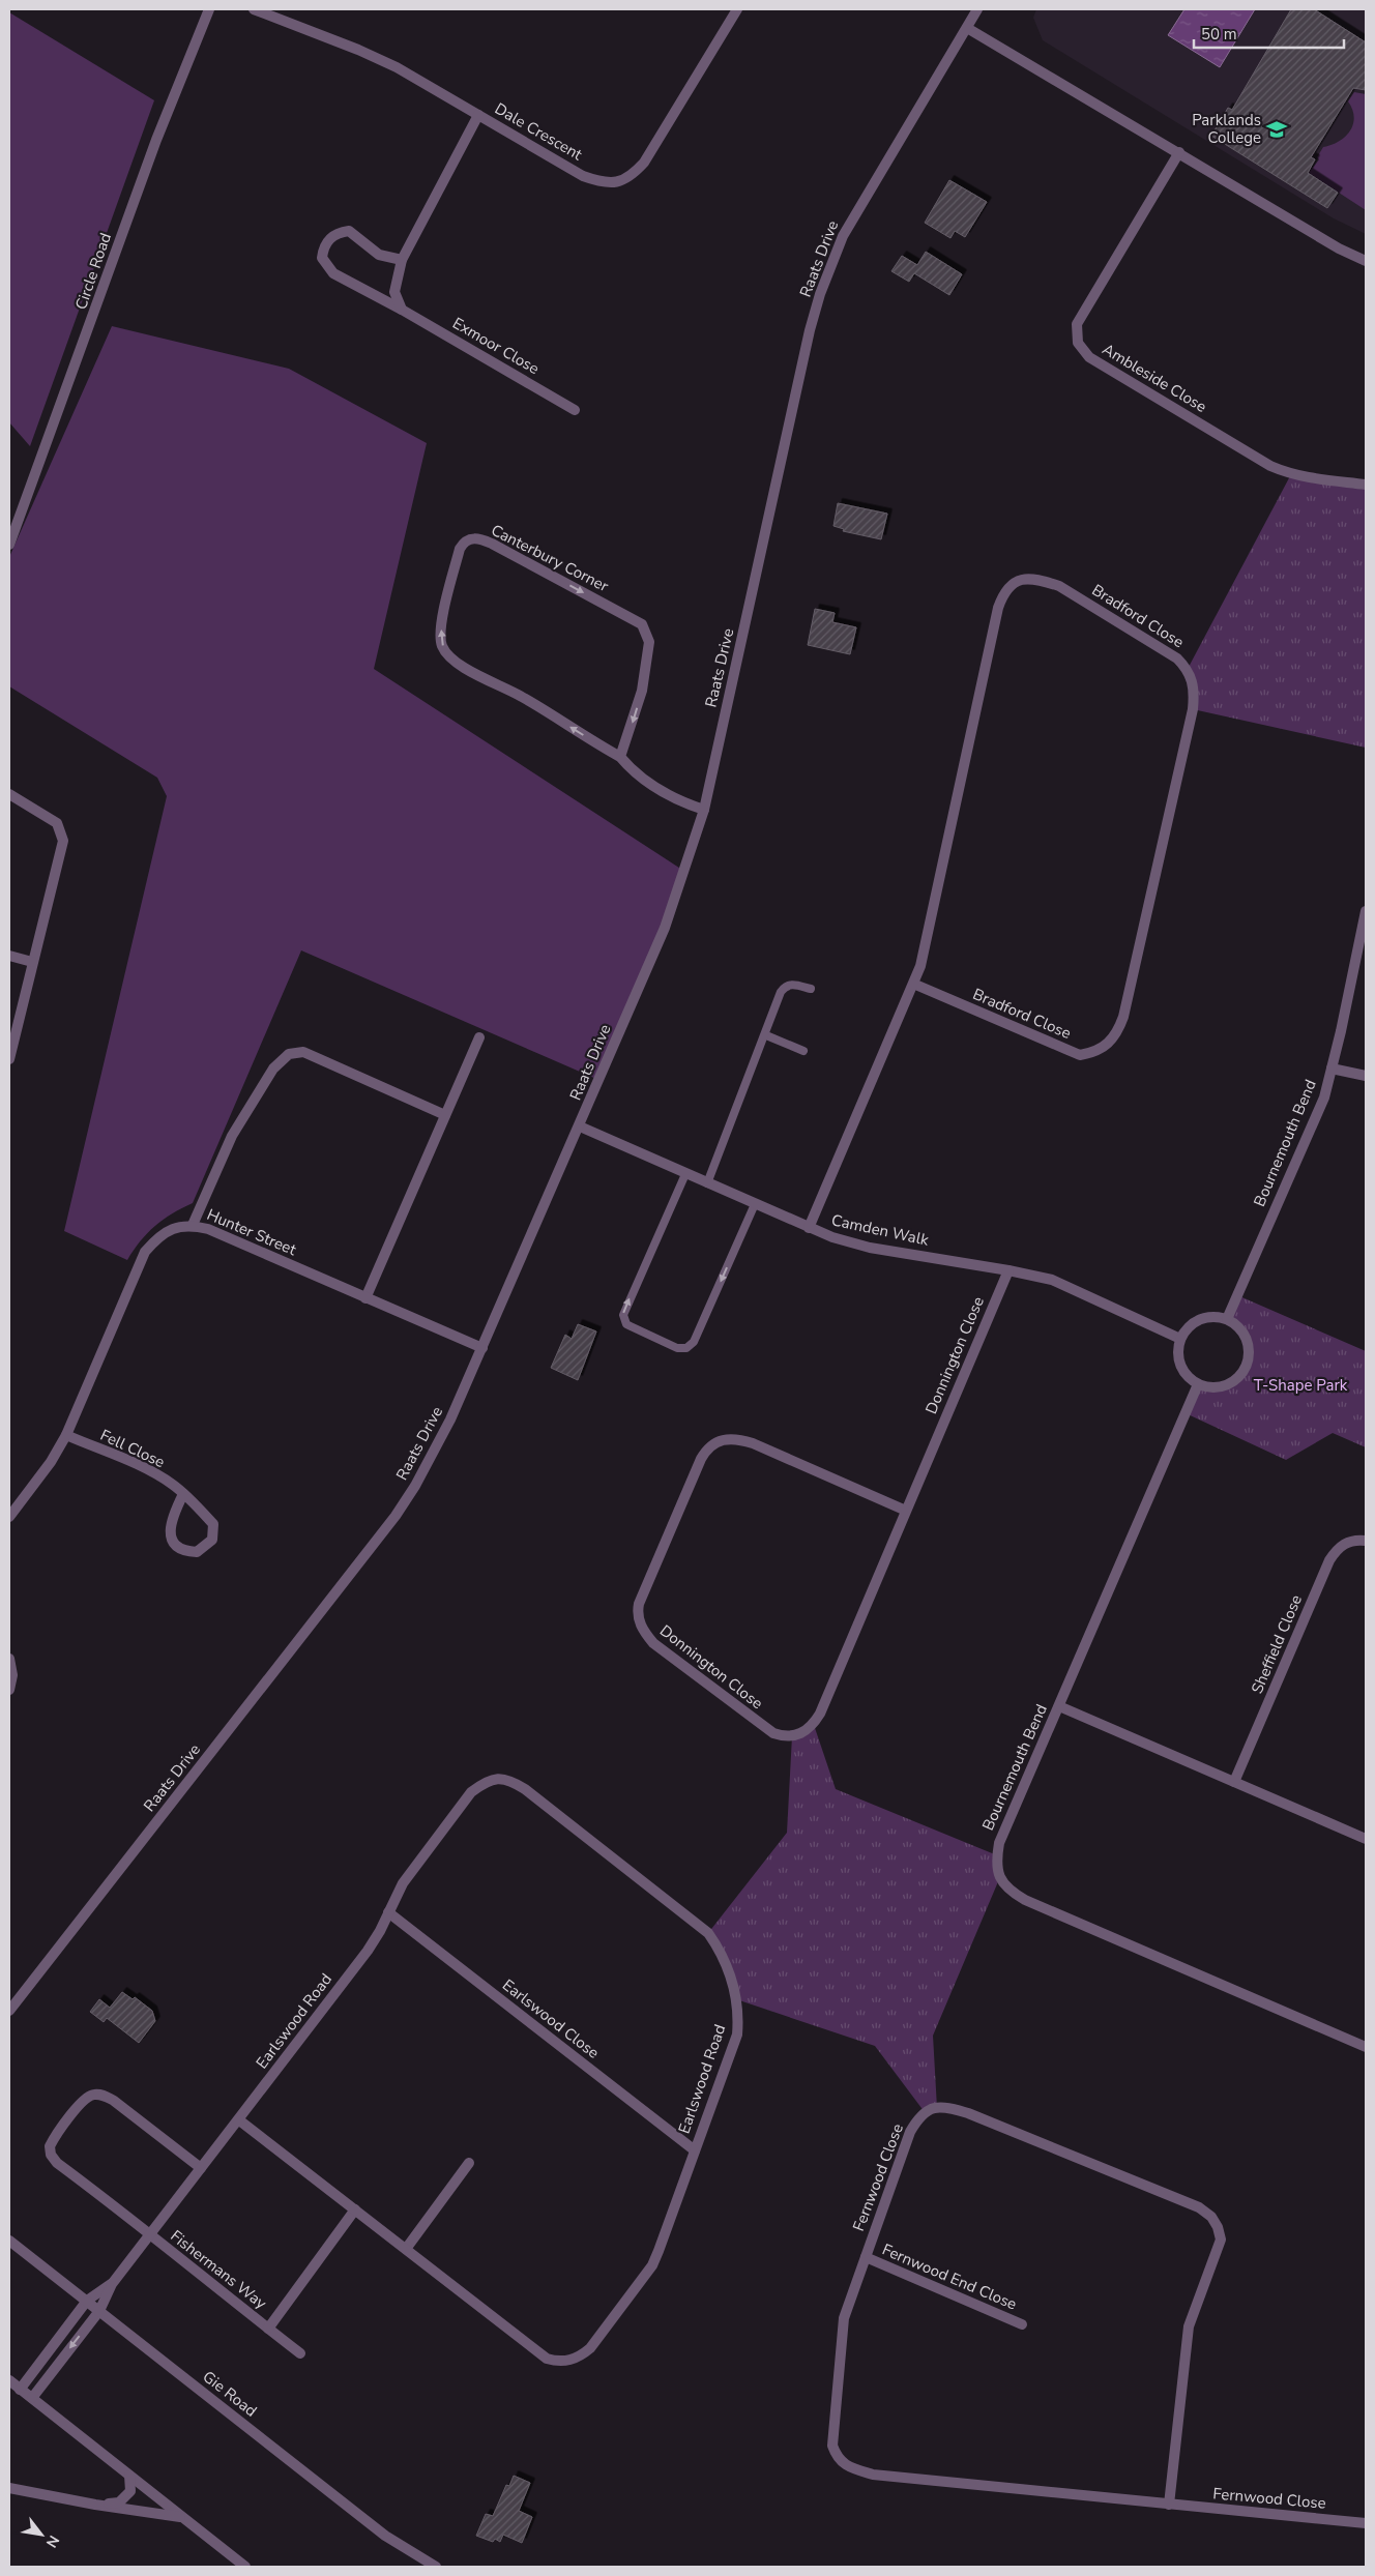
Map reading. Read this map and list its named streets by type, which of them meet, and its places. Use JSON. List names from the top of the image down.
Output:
{
  "streets": {
    "street": [
      "Dale Crescent",
      "Raats Drive",
      "Circle Road",
      "Exmoor Close",
      "Ambleside Close",
      "Canterbury Corner",
      "Bradford Close",
      "Bournemouth Bend",
      "Camden Walk",
      "Hunter Street",
      "Donnington Close",
      "Fell Close",
      "Sheffield Close",
      "Earlswood Close",
      "Earlswood Road",
      "Fernwood Close",
      "Fishermans Way",
      "Fernwood End Close",
      "Gie Road"
    ]
  },
  "crossings": [
    ["Raats Drive", "Canterbury Corner"],
    ["Raats Drive", "Camden Walk"],
    ["Raats Drive", "Hunter Street"],
    ["Bradford Close", "Camden Walk"],
    ["Bournemouth Bend", "Camden Walk"],
    ["Camden Walk", "Donnington Close"],
    ["Hunter Street", "Fell Close"],
    ["Earlswood Close", "Earlswood Road"],
    ["Earlswood Road", "Fishermans Way"],
    ["Earlswood Road", "Gie Road"],
    ["Fernwood Close", "Fernwood End Close"]
  ],
  "parks": ["T-Shape Park"],
  "places": {
    "school or university": ["Parklands College"]
  },
  "scale_bar": "50 m",
  "north": "bottom right"
}
